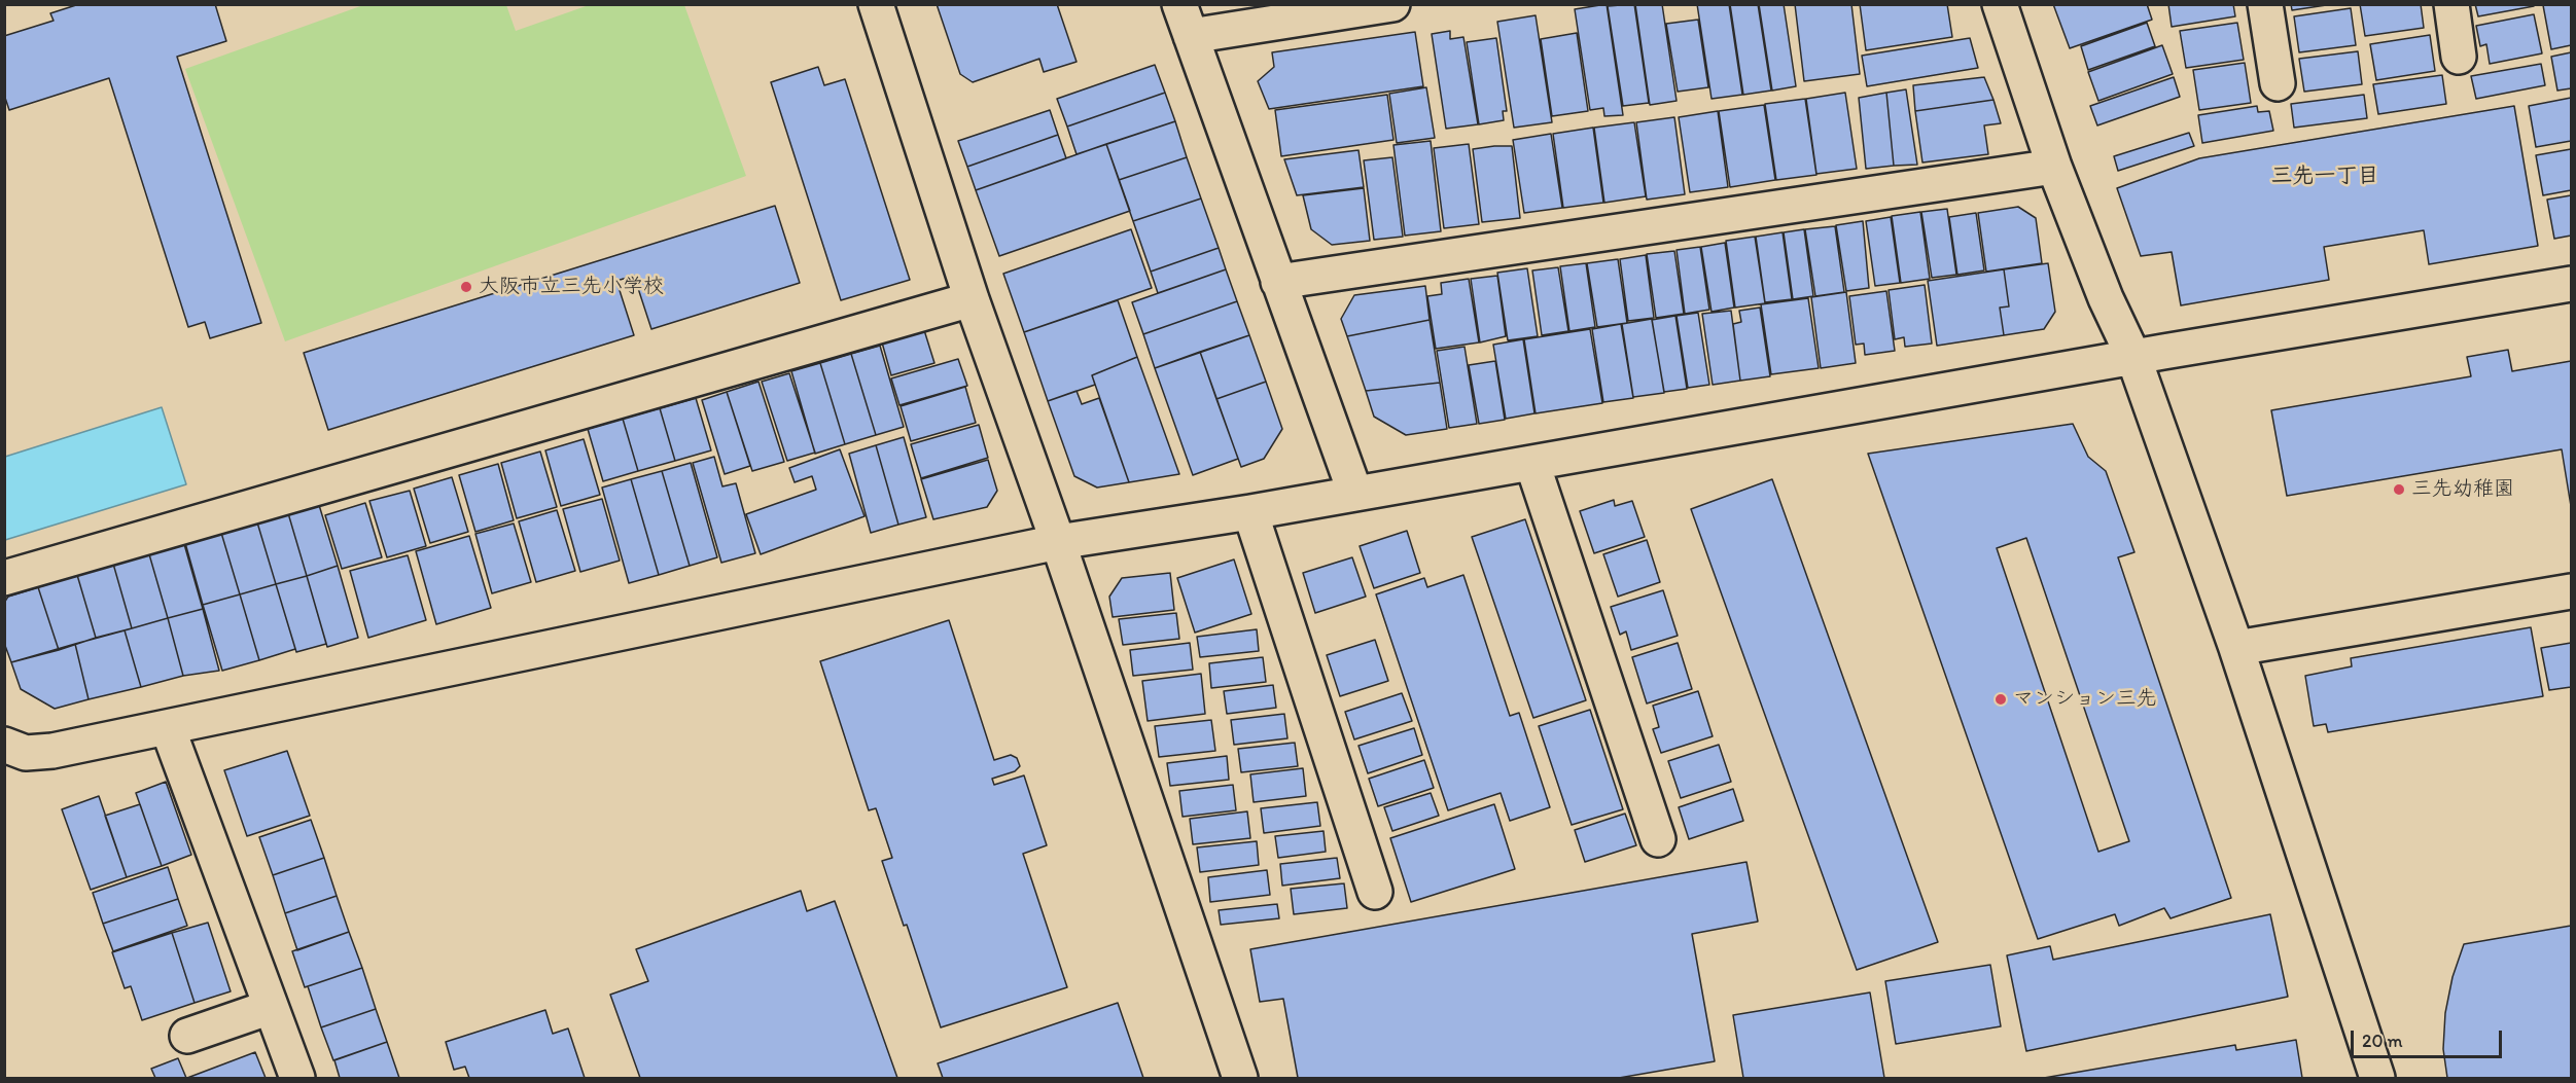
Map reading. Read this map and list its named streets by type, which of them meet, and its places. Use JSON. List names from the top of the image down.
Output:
{
  "districts": ["三先一丁目"],
  "places": ["大阪市立三先小学校", "三先幼稚園", "マンション三先"],
  "scale_bar": "20 m"
}
